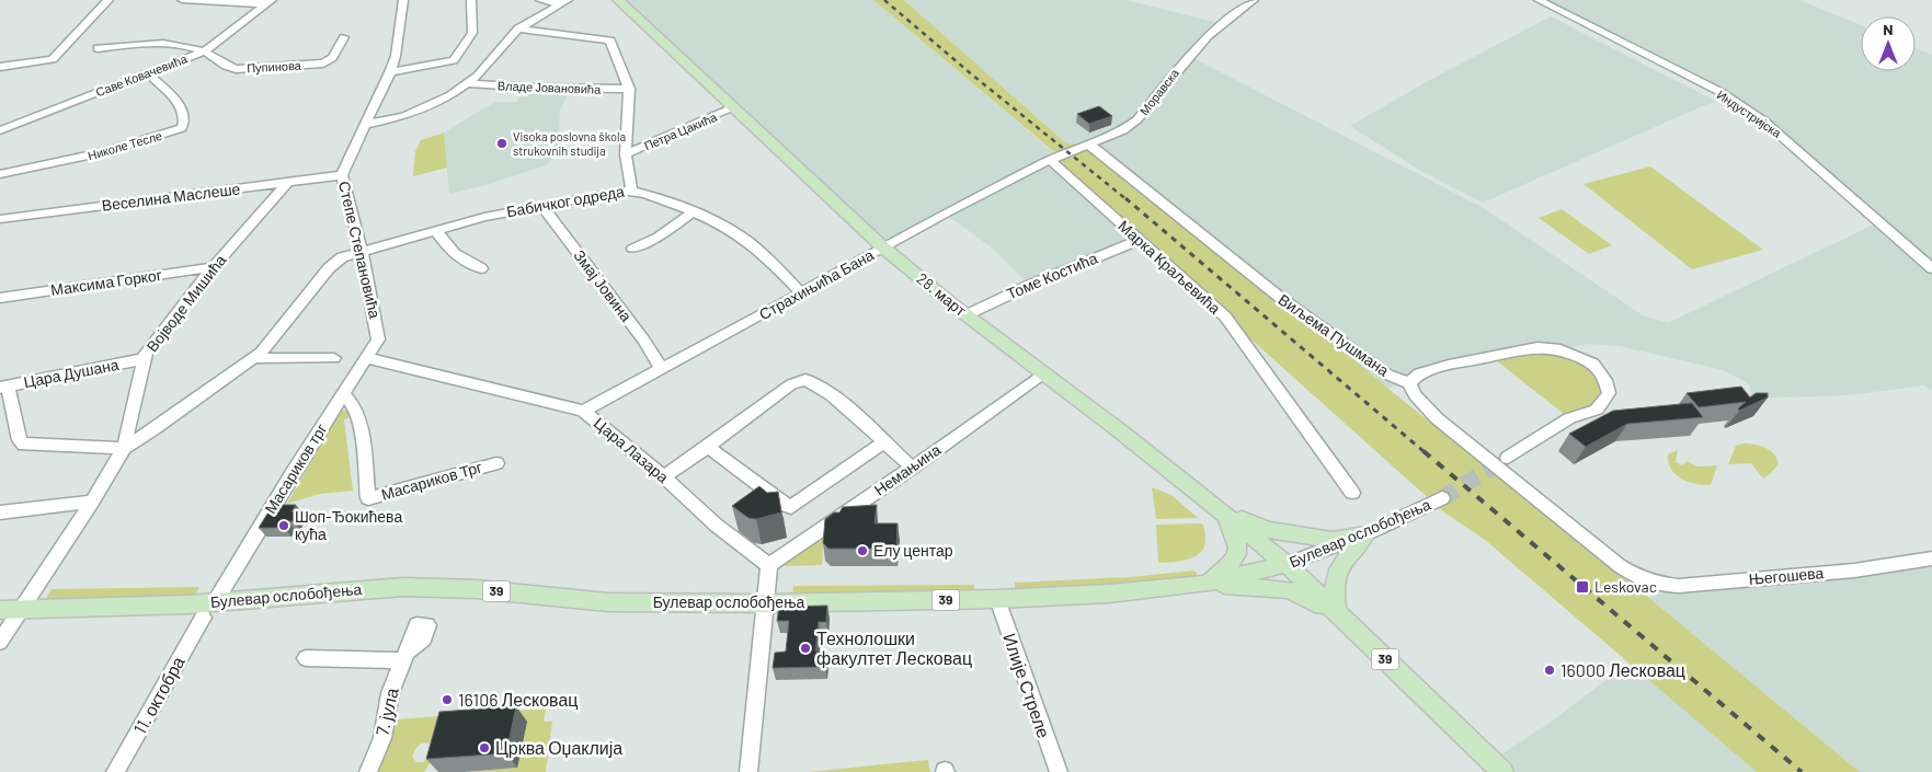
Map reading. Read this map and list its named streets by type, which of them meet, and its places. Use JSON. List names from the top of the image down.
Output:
{
  "streets": {
    "main road": ["28. март", "Булевар ослобођења", "39"],
    "street": [
      "Пупинова",
      "Саве Ковачевића",
      "Владе Јовановића",
      "Моравска",
      "Индустријска",
      "Петра Цакића",
      "Николе Тесле",
      "Веселина Маслеше",
      "Бабичког одреда",
      "Степе Степановића",
      "Марка Краљевића",
      "Томе Костића",
      "Максима Горког",
      "Страхињића Бана",
      "Змај Јовина",
      "Војводе Мишића",
      "Виљема Пушмана",
      "Цара Душана",
      "Цара Лазара",
      "Масариков трг",
      "Немањина",
      "Масариков Трг",
      "Његошева",
      "Илије Стреле",
      "11. октобра",
      "7. јула"
    ]
  },
  "crossings": [
    ["Пупинова", "Саве Ковачевића"],
    ["Саве Ковачевића", "Николе Тесле"],
    ["Моравска", "Марка Краљевића"],
    ["Моравска", "Страхињића Бана"],
    ["Моравска", "Виљема Пушмана"],
    ["Петра Цакића", "28. март"],
    ["Веселина Маслеше", "Степе Степановића"],
    ["Веселина Маслеше", "Војводе Мишића"],
    ["Бабичког одреда", "Степе Степановића"],
    ["Бабичког одреда", "Страхињића Бана"],
    ["Бабичког одреда", "Змај Јовина"],
    ["Бабичког одреда", "Војводе Мишића"],
    ["Степе Степановића", "Цара Лазара"],
    ["Степе Степановића", "Масариков трг"],
    ["Марка Краљевића", "Томе Костића"],
    ["Марка Краљевића", "Страхињића Бана"],
    ["Томе Костића", "28. март"],
    ["Максима Горког", "Војводе Мишића"],
    ["Страхињића Бана", "Змај Јовина"],
    ["Страхињића Бана", "28. март"],
    ["Страхињића Бана", "Цара Лазара"],
    ["28. март", "Немањина"],
    ["28. март", "Булевар ослобођења"],
    ["28. март", "39"],
    ["Војводе Мишића", "Цара Душана"],
    ["Војводе Мишића", "Булевар ослобођења"],
    ["Виљема Пушмана", "Његошева"],
    ["Цара Лазара", "Масариков трг"],
    ["Цара Лазара", "Немањина"],
    ["Масариков трг", "Масариков Трг"],
    ["Масариков трг", "Булевар ослобођења"],
    ["Булевар ослобођења", "39"],
    ["Булевар ослобођења", "Илије Стреле"]
  ],
  "places": {
    "other": [
      "Visoka poslovna škola strukovnih studija",
      "Шоп-Ђокићева кућа",
      "Елу центар",
      "Технолошки факултет Лесковац",
      "16000 Лесковац",
      "16106 Лесковац",
      "Црква Оџаклија"
    ],
    "transit": ["Leskovac"]
  },
  "north": "top"
}
